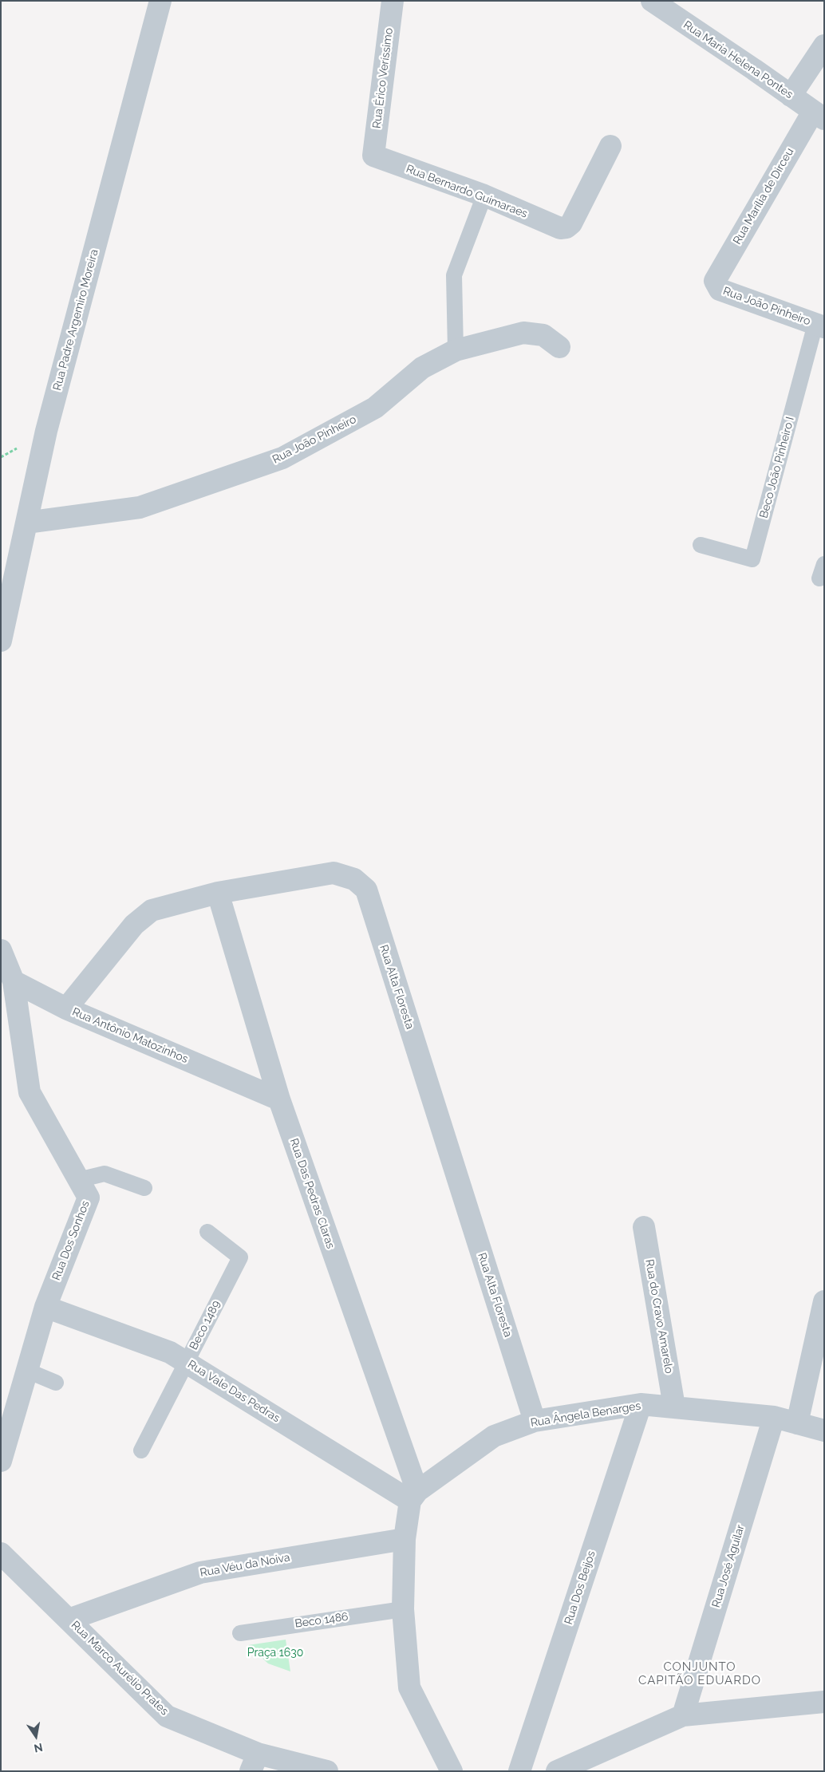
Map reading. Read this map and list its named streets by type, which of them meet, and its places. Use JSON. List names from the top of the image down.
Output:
{
  "streets": {
    "street": [
      "Rua Maria Helena Pontes",
      "Rua Érico Veríssimo",
      "Rua Bernardo Guimaraes",
      "Rua Marília de Dirceu",
      "Rua João Pinheiro",
      "Rua Padre Argemiro Moreira",
      "Rua Alta Floresta",
      "Rua Antônio Matozinhos",
      "Rua Das Pedras Claras",
      "Rua Dos Sonhos",
      "Rua do Cravo Amarelo",
      "Rua Vale Das Pedras",
      "Rua Ângela Benarges",
      "Rua Véu da Noiva",
      "Rua José Aguilar",
      "Rua Dos Beijos",
      "Rua Marco Aurélio Prates"
    ],
    "lane": ["Beco João Pinheiro I", "Beco 1489", "Beco 1486"]
  },
  "crossings": [
    ["Rua Maria Helena Pontes", "Rua Marília de Dirceu"],
    ["Rua Érico Veríssimo", "Rua Bernardo Guimaraes"],
    ["Rua Marília de Dirceu", "Rua João Pinheiro"],
    ["Rua João Pinheiro", "Rua Padre Argemiro Moreira"],
    ["Rua João Pinheiro", "Beco João Pinheiro I"],
    ["Rua Alta Floresta", "Rua Antônio Matozinhos"],
    ["Rua Alta Floresta", "Rua Das Pedras Claras"],
    ["Rua Alta Floresta", "Rua Ângela Benarges"],
    ["Rua Antônio Matozinhos", "Rua Das Pedras Claras"],
    ["Rua Antônio Matozinhos", "Rua Dos Sonhos"],
    ["Rua Das Pedras Claras", "Rua Vale Das Pedras"],
    ["Rua Das Pedras Claras", "Rua Ângela Benarges"],
    ["Rua Dos Sonhos", "Rua Vale Das Pedras"],
    ["Rua do Cravo Amarelo", "Rua Ângela Benarges"],
    ["Beco 1489", "Rua Vale Das Pedras"],
    ["Rua Vale Das Pedras", "Rua Ângela Benarges"],
    ["Rua Ângela Benarges", "Rua José Aguilar"],
    ["Rua Ângela Benarges", "Rua Dos Beijos"],
    ["Rua Véu da Noiva", "Rua Marco Aurélio Prates"]
  ],
  "districts": ["CONJUNTO CAPITÃO EDUARDO"],
  "parks": ["Praça 1630"],
  "north": "bottom"
}
